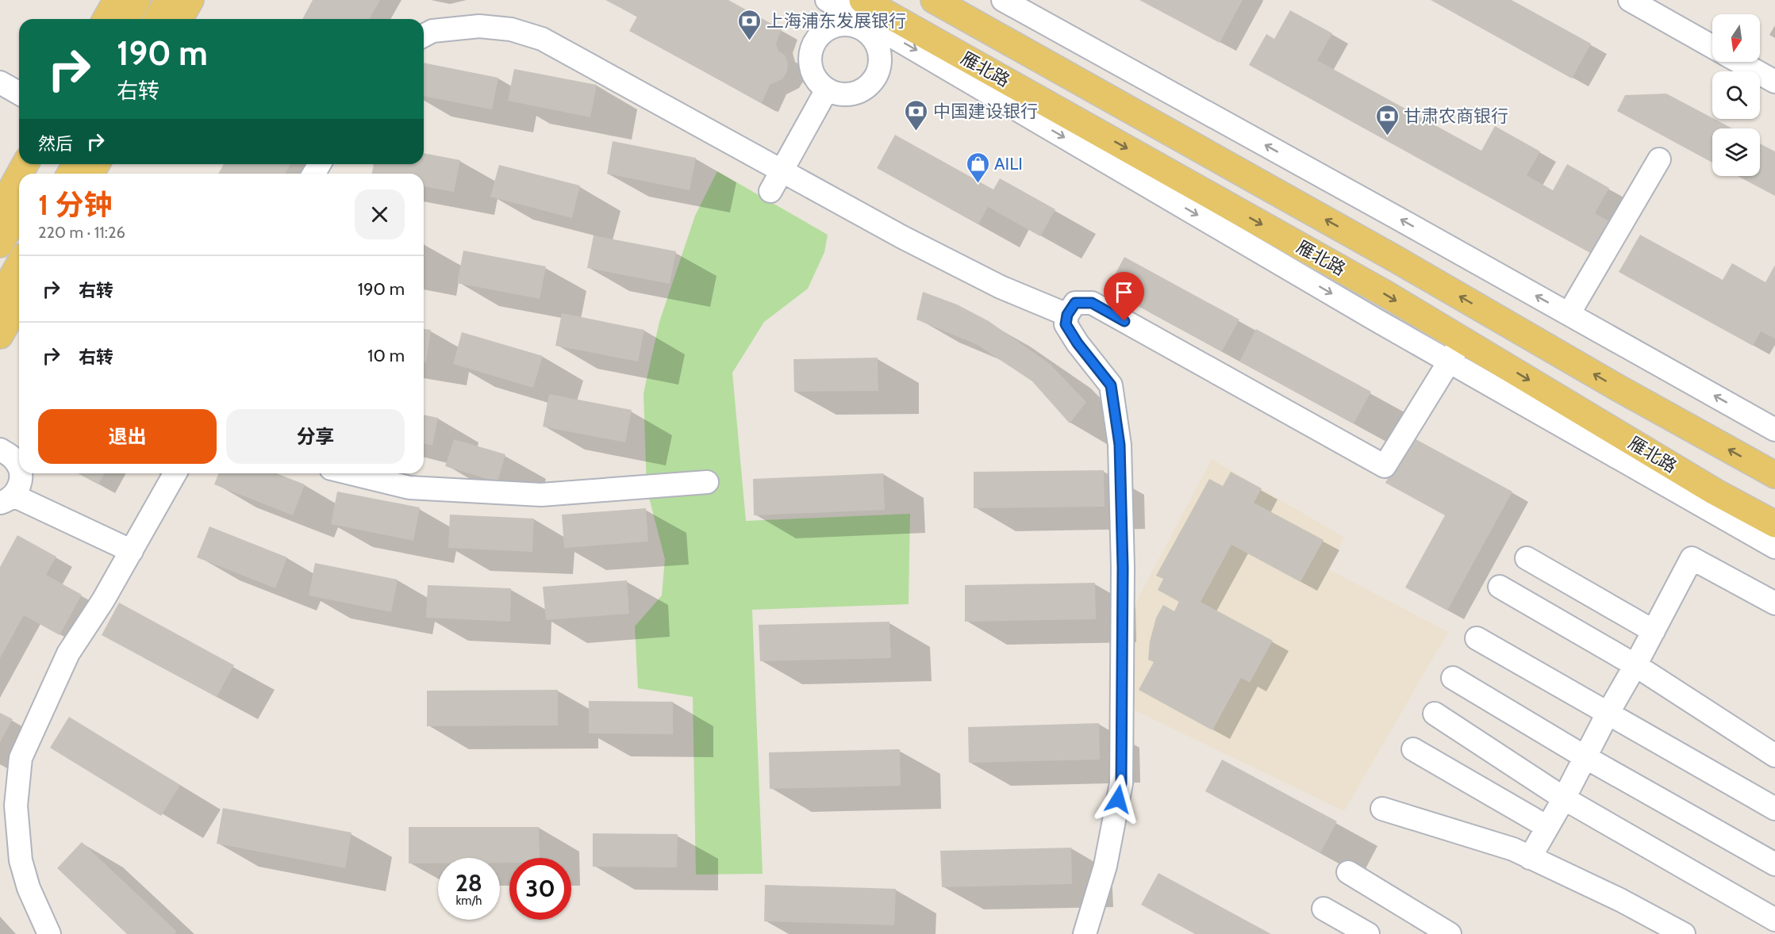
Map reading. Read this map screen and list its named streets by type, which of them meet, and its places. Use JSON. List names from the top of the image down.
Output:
{
  "streets": {
    "main road": ["雁北路"]
  },
  "places": {
    "bank": ["上海浦东发展银行", "中国建设银行", "甘肃农商银行"],
    "shop": ["AILI"]
  },
  "north": "bottom",
  "page": {
    "turn": ["190 m", "右转"],
    "then": "然后",
    "heading": ["1 分钟", "220 m · 11:26"],
    "list": [
      {
        "name": "右转",
        "value": "190 m"
      },
      {
        "name": "右转",
        "value": "10 m"
      }
    ],
    "buttons": ["退出", "分享"],
    "speed": "28 km/h",
    "limit": "30"
  }
}
